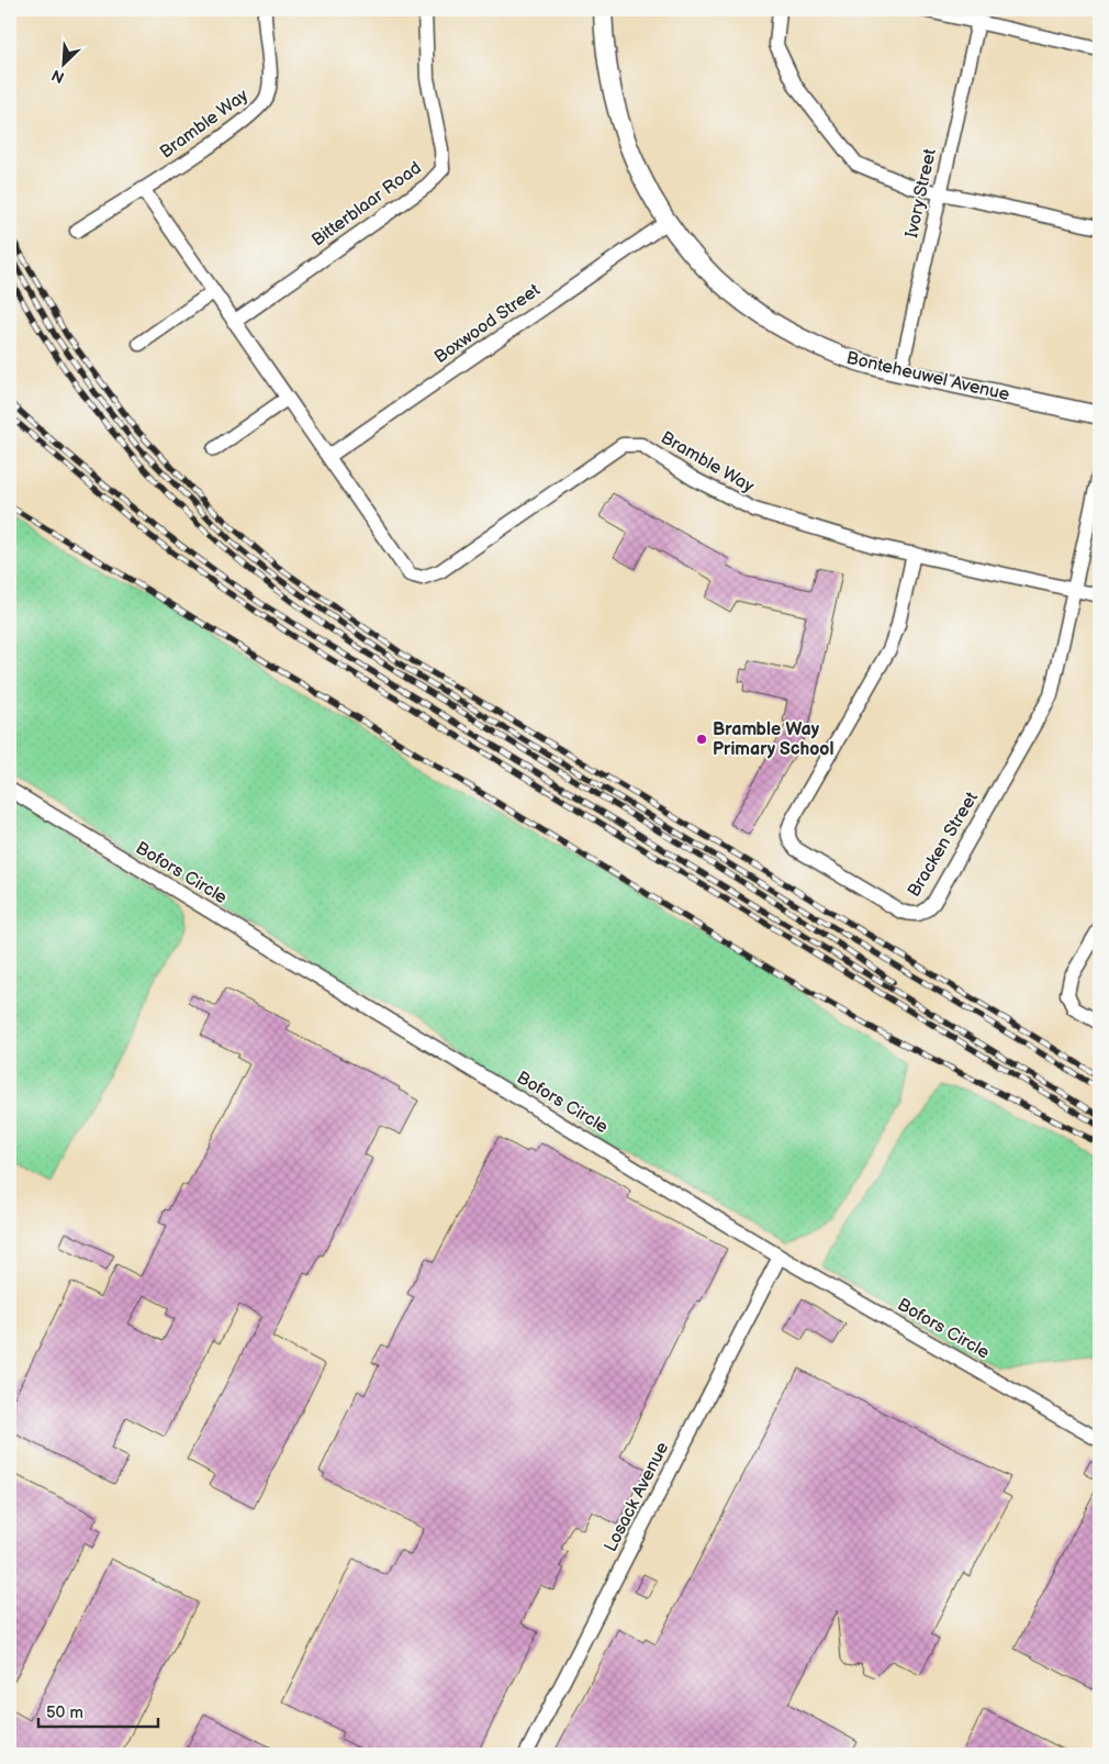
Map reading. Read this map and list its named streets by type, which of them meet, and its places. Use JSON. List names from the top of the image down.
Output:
{
  "streets": {
    "street": [
      "Bramble Way",
      "Ivory Street",
      "Bitterblaar Road",
      "Boxwood Street",
      "Bonteheuwel Avenue",
      "Bracken Street",
      "Bofors Circle",
      "Losack Avenue"
    ]
  },
  "crossings": [
    ["Bramble Way", "Bitterblaar Road"],
    ["Bramble Way", "Boxwood Street"],
    ["Bramble Way", "Bracken Street"],
    ["Ivory Street", "Bonteheuwel Avenue"],
    ["Boxwood Street", "Bonteheuwel Avenue"],
    ["Bofors Circle", "Losack Avenue"]
  ],
  "places": ["Bramble Way Primary School"],
  "scale_bar": "50 m",
  "north": "bottom left"
}
